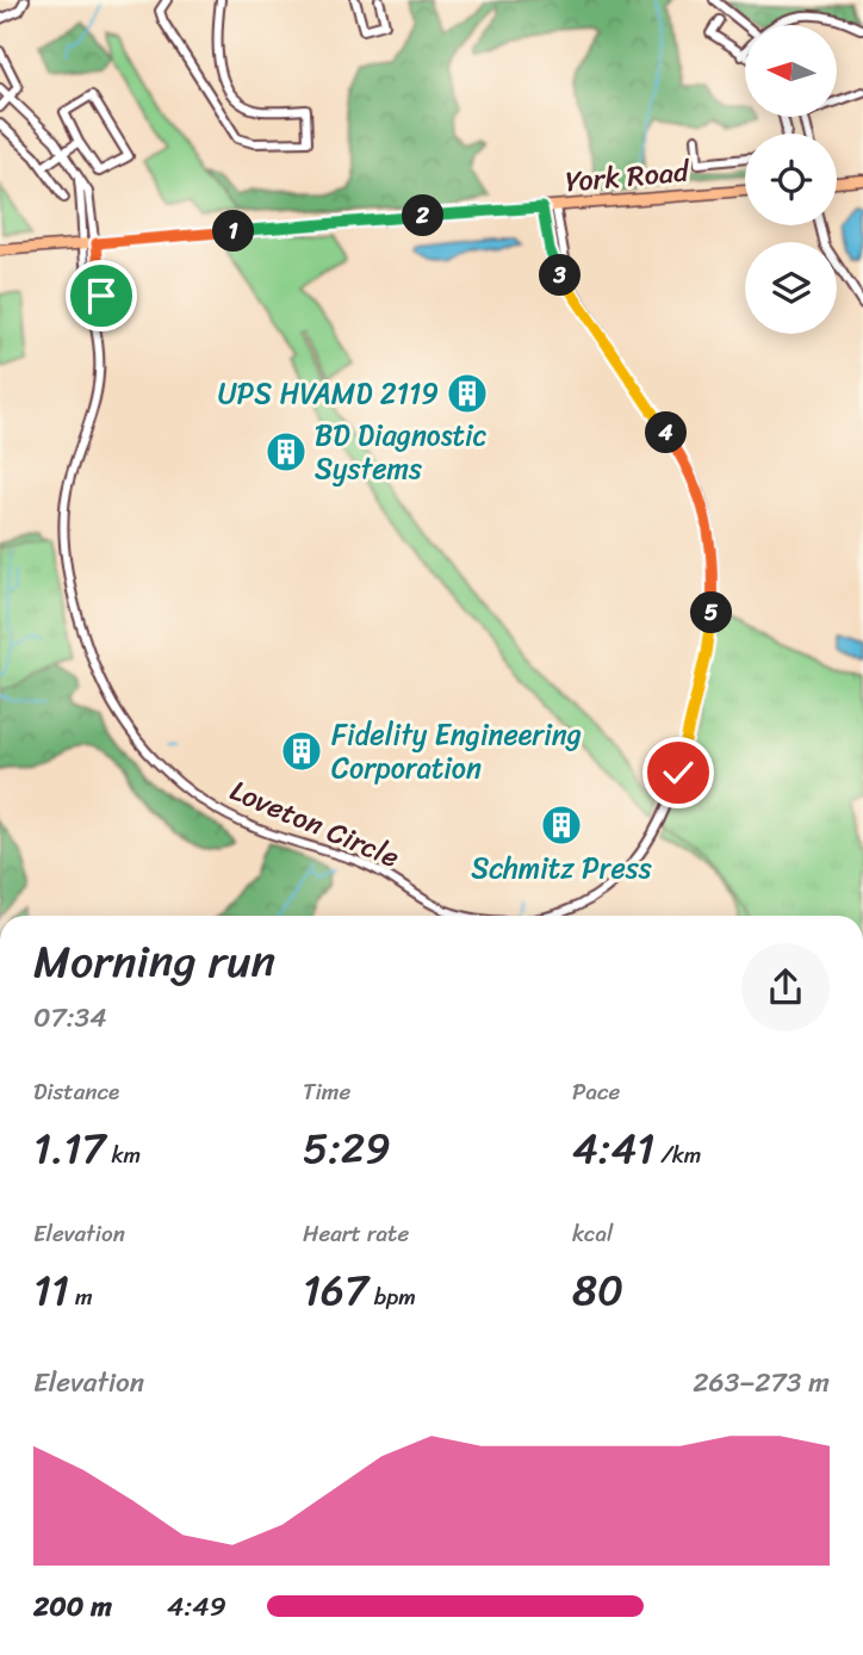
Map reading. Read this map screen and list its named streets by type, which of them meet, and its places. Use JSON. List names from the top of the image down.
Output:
{
  "streets": {
    "main road": ["York Road"],
    "street": ["Loveton Circle"]
  },
  "crossings": [
    ["York Road", "Loveton Circle"]
  ],
  "places": {
    "building": [
      "UPS HVAMD 2119",
      "BD Diagnostic Systems",
      "Fidelity Engineering Corporation",
      "Schmitz Press"
    ]
  },
  "north": "left",
  "page": {
    "pins": [
      "2",
      "1",
      "3",
      "4",
      "5"
    ],
    "heading": ["Morning run", "07:34"],
    "stats": [
      ["Distance", "1.17 km"],
      ["Time", "5:29"],
      ["Pace", "4:41 /km"],
      ["Elevation", "11 m"],
      ["Heart rate", "167 bpm"],
      ["kcal", "80"]
    ],
    "chart": ["Elevation", "263–273 m"],
    "list": [
      {
        "name": "200 m",
        "note": "4:49"
      }
    ]
  }
}
